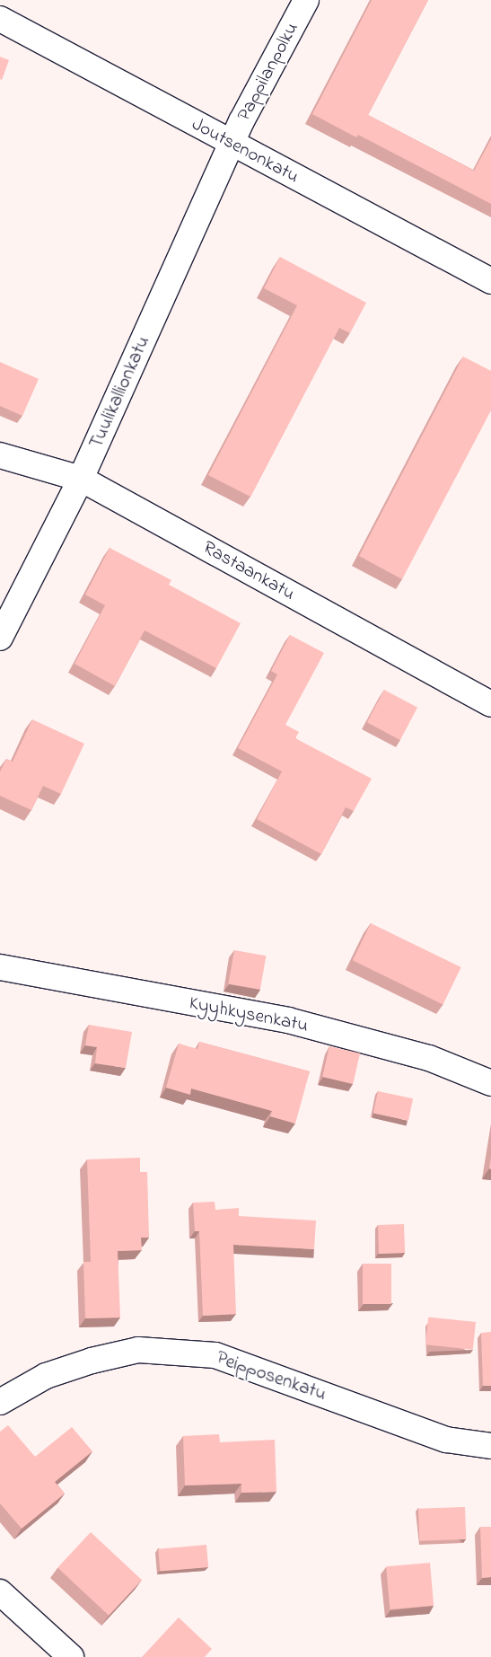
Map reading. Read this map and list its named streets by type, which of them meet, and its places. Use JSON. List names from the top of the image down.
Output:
{
  "streets": {
    "street": [
      "Pappilanpolku",
      "Joutsenonkatu",
      "Tuulikallionkatu",
      "Rastaankatu",
      "Kyyhkysenkatu",
      "Peipposenkatu"
    ]
  },
  "crossings": [
    ["Pappilanpolku", "Joutsenonkatu"],
    ["Pappilanpolku", "Tuulikallionkatu"],
    ["Joutsenonkatu", "Tuulikallionkatu"],
    ["Tuulikallionkatu", "Rastaankatu"]
  ]
}
